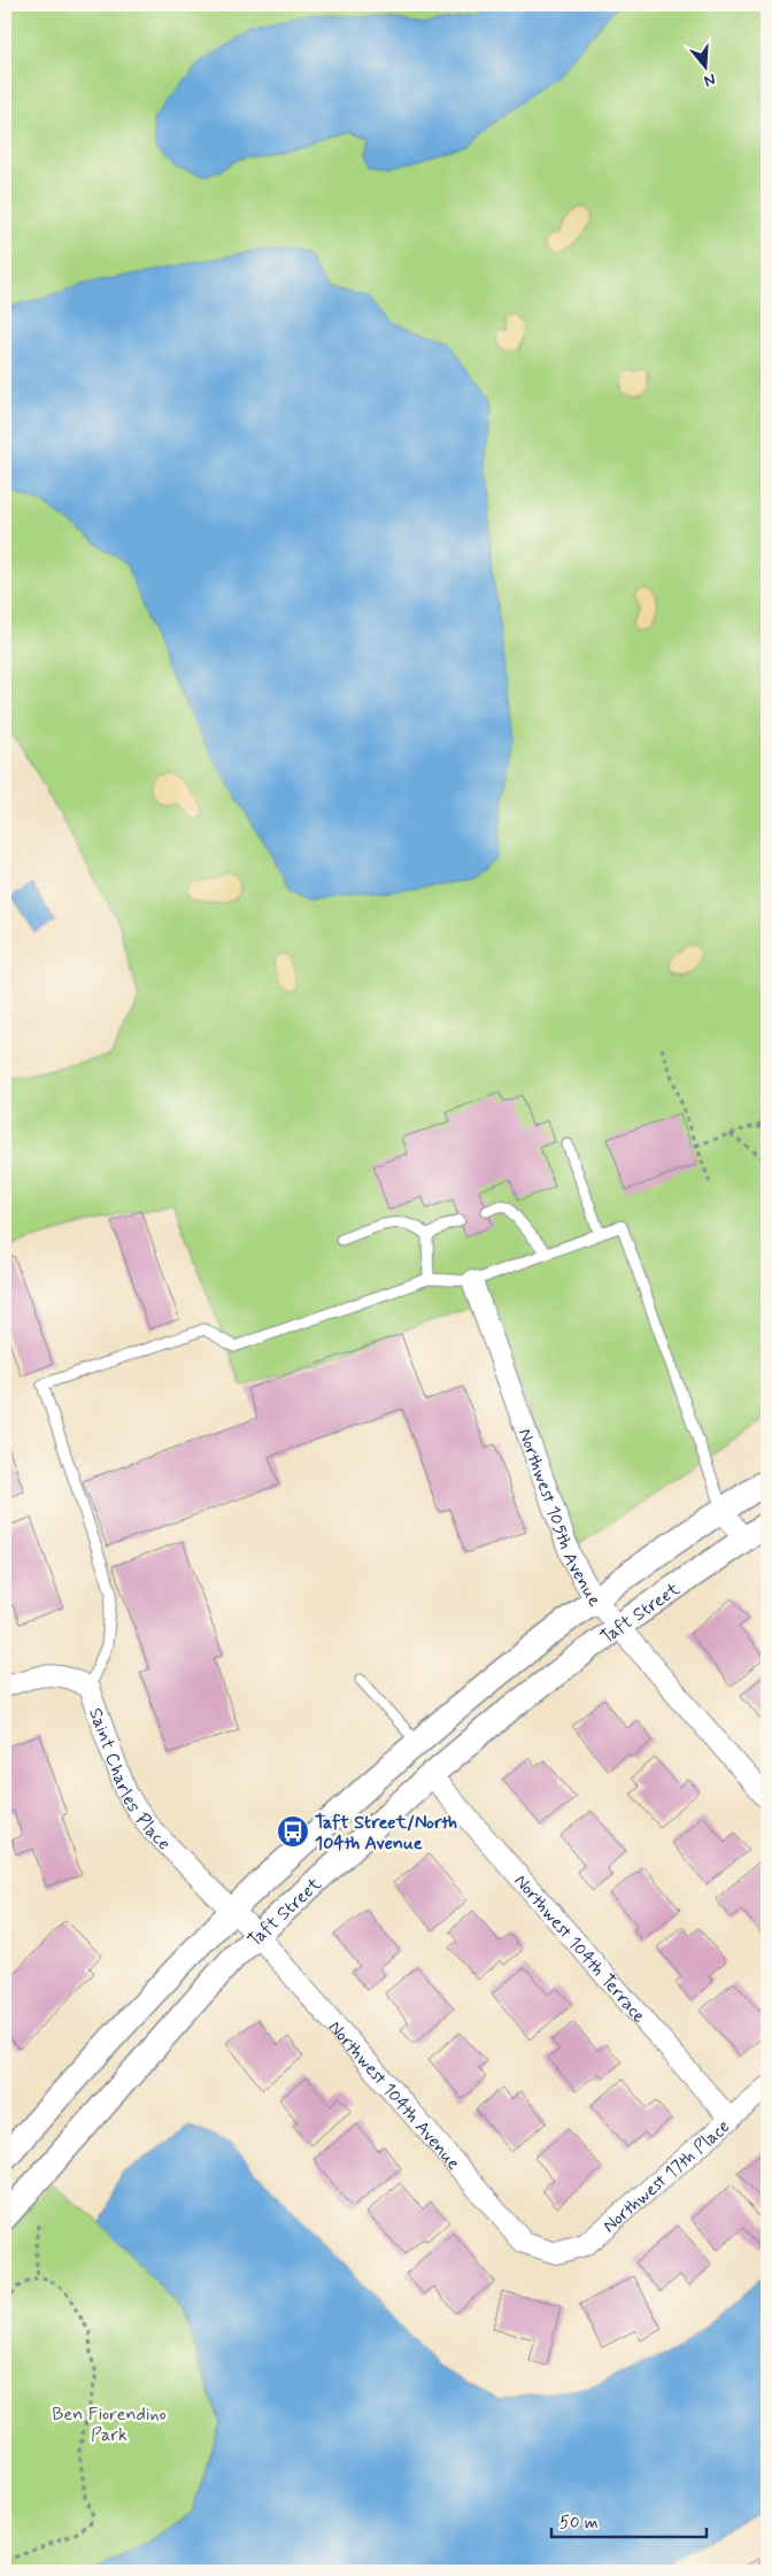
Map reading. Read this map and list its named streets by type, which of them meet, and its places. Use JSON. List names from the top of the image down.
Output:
{
  "streets": {
    "street": [
      "Northwest 105th Avenue",
      "Taft Street",
      "Saint Charles Place",
      "Northwest 104th Terrace",
      "Northwest 104th Avenue",
      "Northwest 17th Place"
    ]
  },
  "crossings": [
    ["Northwest 105th Avenue", "Taft Street"],
    ["Taft Street", "Saint Charles Place"],
    ["Taft Street", "Northwest 104th Terrace"],
    ["Taft Street", "Northwest 104th Avenue"],
    ["Saint Charles Place", "Northwest 104th Avenue"],
    ["Northwest 104th Terrace", "Northwest 17th Place"],
    ["Northwest 104th Avenue", "Northwest 17th Place"]
  ],
  "parks": ["Ben Fiorendino Park"],
  "places": {
    "bus stop": ["Taft Street/North 104th Avenue"]
  },
  "scale_bar": "50 m",
  "north": "bottom"
}
